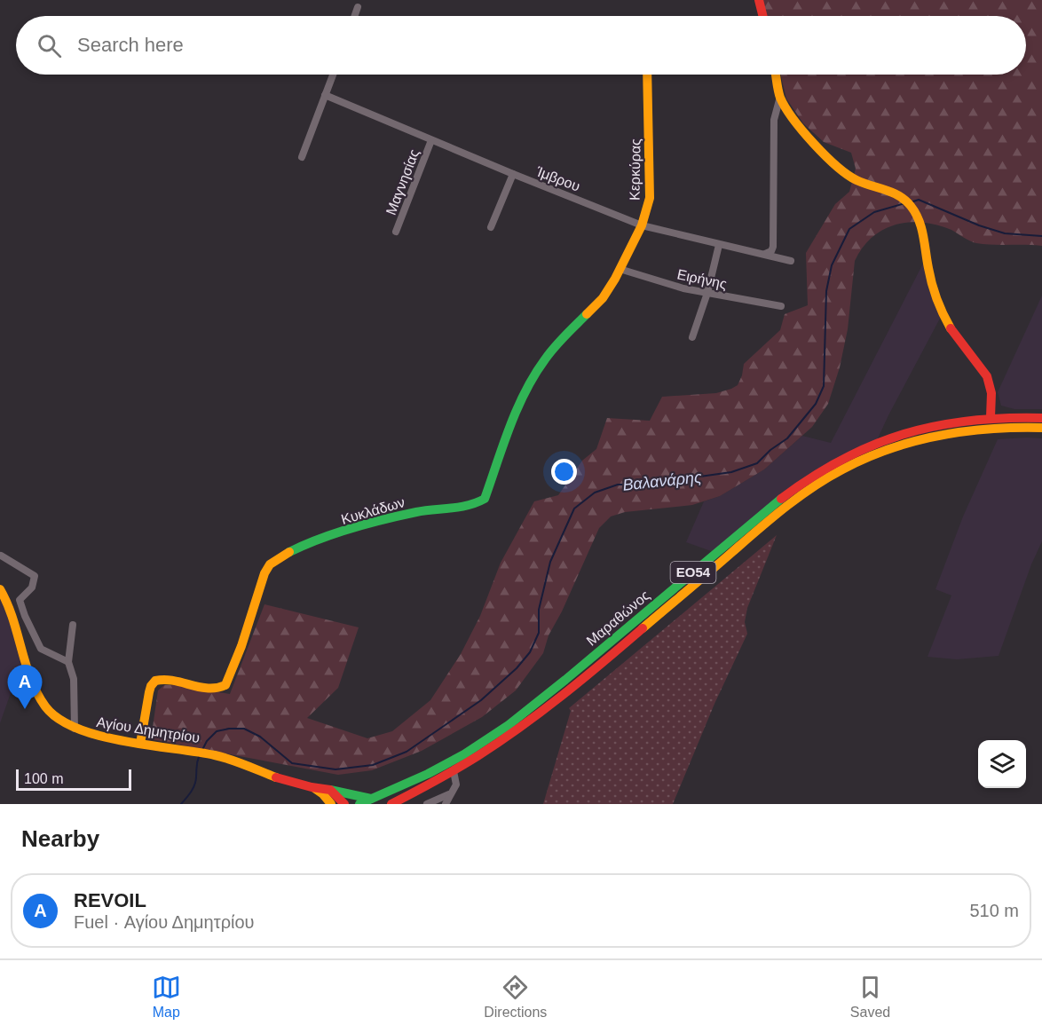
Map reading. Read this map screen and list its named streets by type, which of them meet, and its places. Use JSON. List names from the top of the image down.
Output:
{
  "streets": {
    "street": [
      "Κερκύρας",
      "Ίμβρου",
      "Μαγνησίας",
      "Ειρήνης",
      "Κυκλάδων",
      "ΕΟ54",
      "Μαραθώνος",
      "Αγίου Δημητρίου"
    ]
  },
  "crossings": [
    ["Κερκύρας", "Ίμβρου"],
    ["Κερκύρας", "Ειρήνης"],
    ["Κερκύρας", "Κυκλάδων"],
    ["Ίμβρου", "Μαγνησίας"],
    ["Ειρήνης", "Κυκλάδων"],
    ["Κυκλάδων", "Αγίου Δημητρίου"],
    ["Μαραθώνος", "Αγίου Δημητρίου"]
  ],
  "water": ["Βαλανάρης"],
  "scale_bar": "100 m",
  "page": {
    "search": "Search here",
    "pins": "A",
    "scale": "100 m",
    "heading": "Nearby",
    "list": [
      {
        "mark": "A",
        "name": "REVOIL",
        "note": "Fuel · Αγίου Δημητρίου",
        "value": "510 m"
      }
    ],
    "nav": ["Map", "Directions", "Saved"]
  }
}
